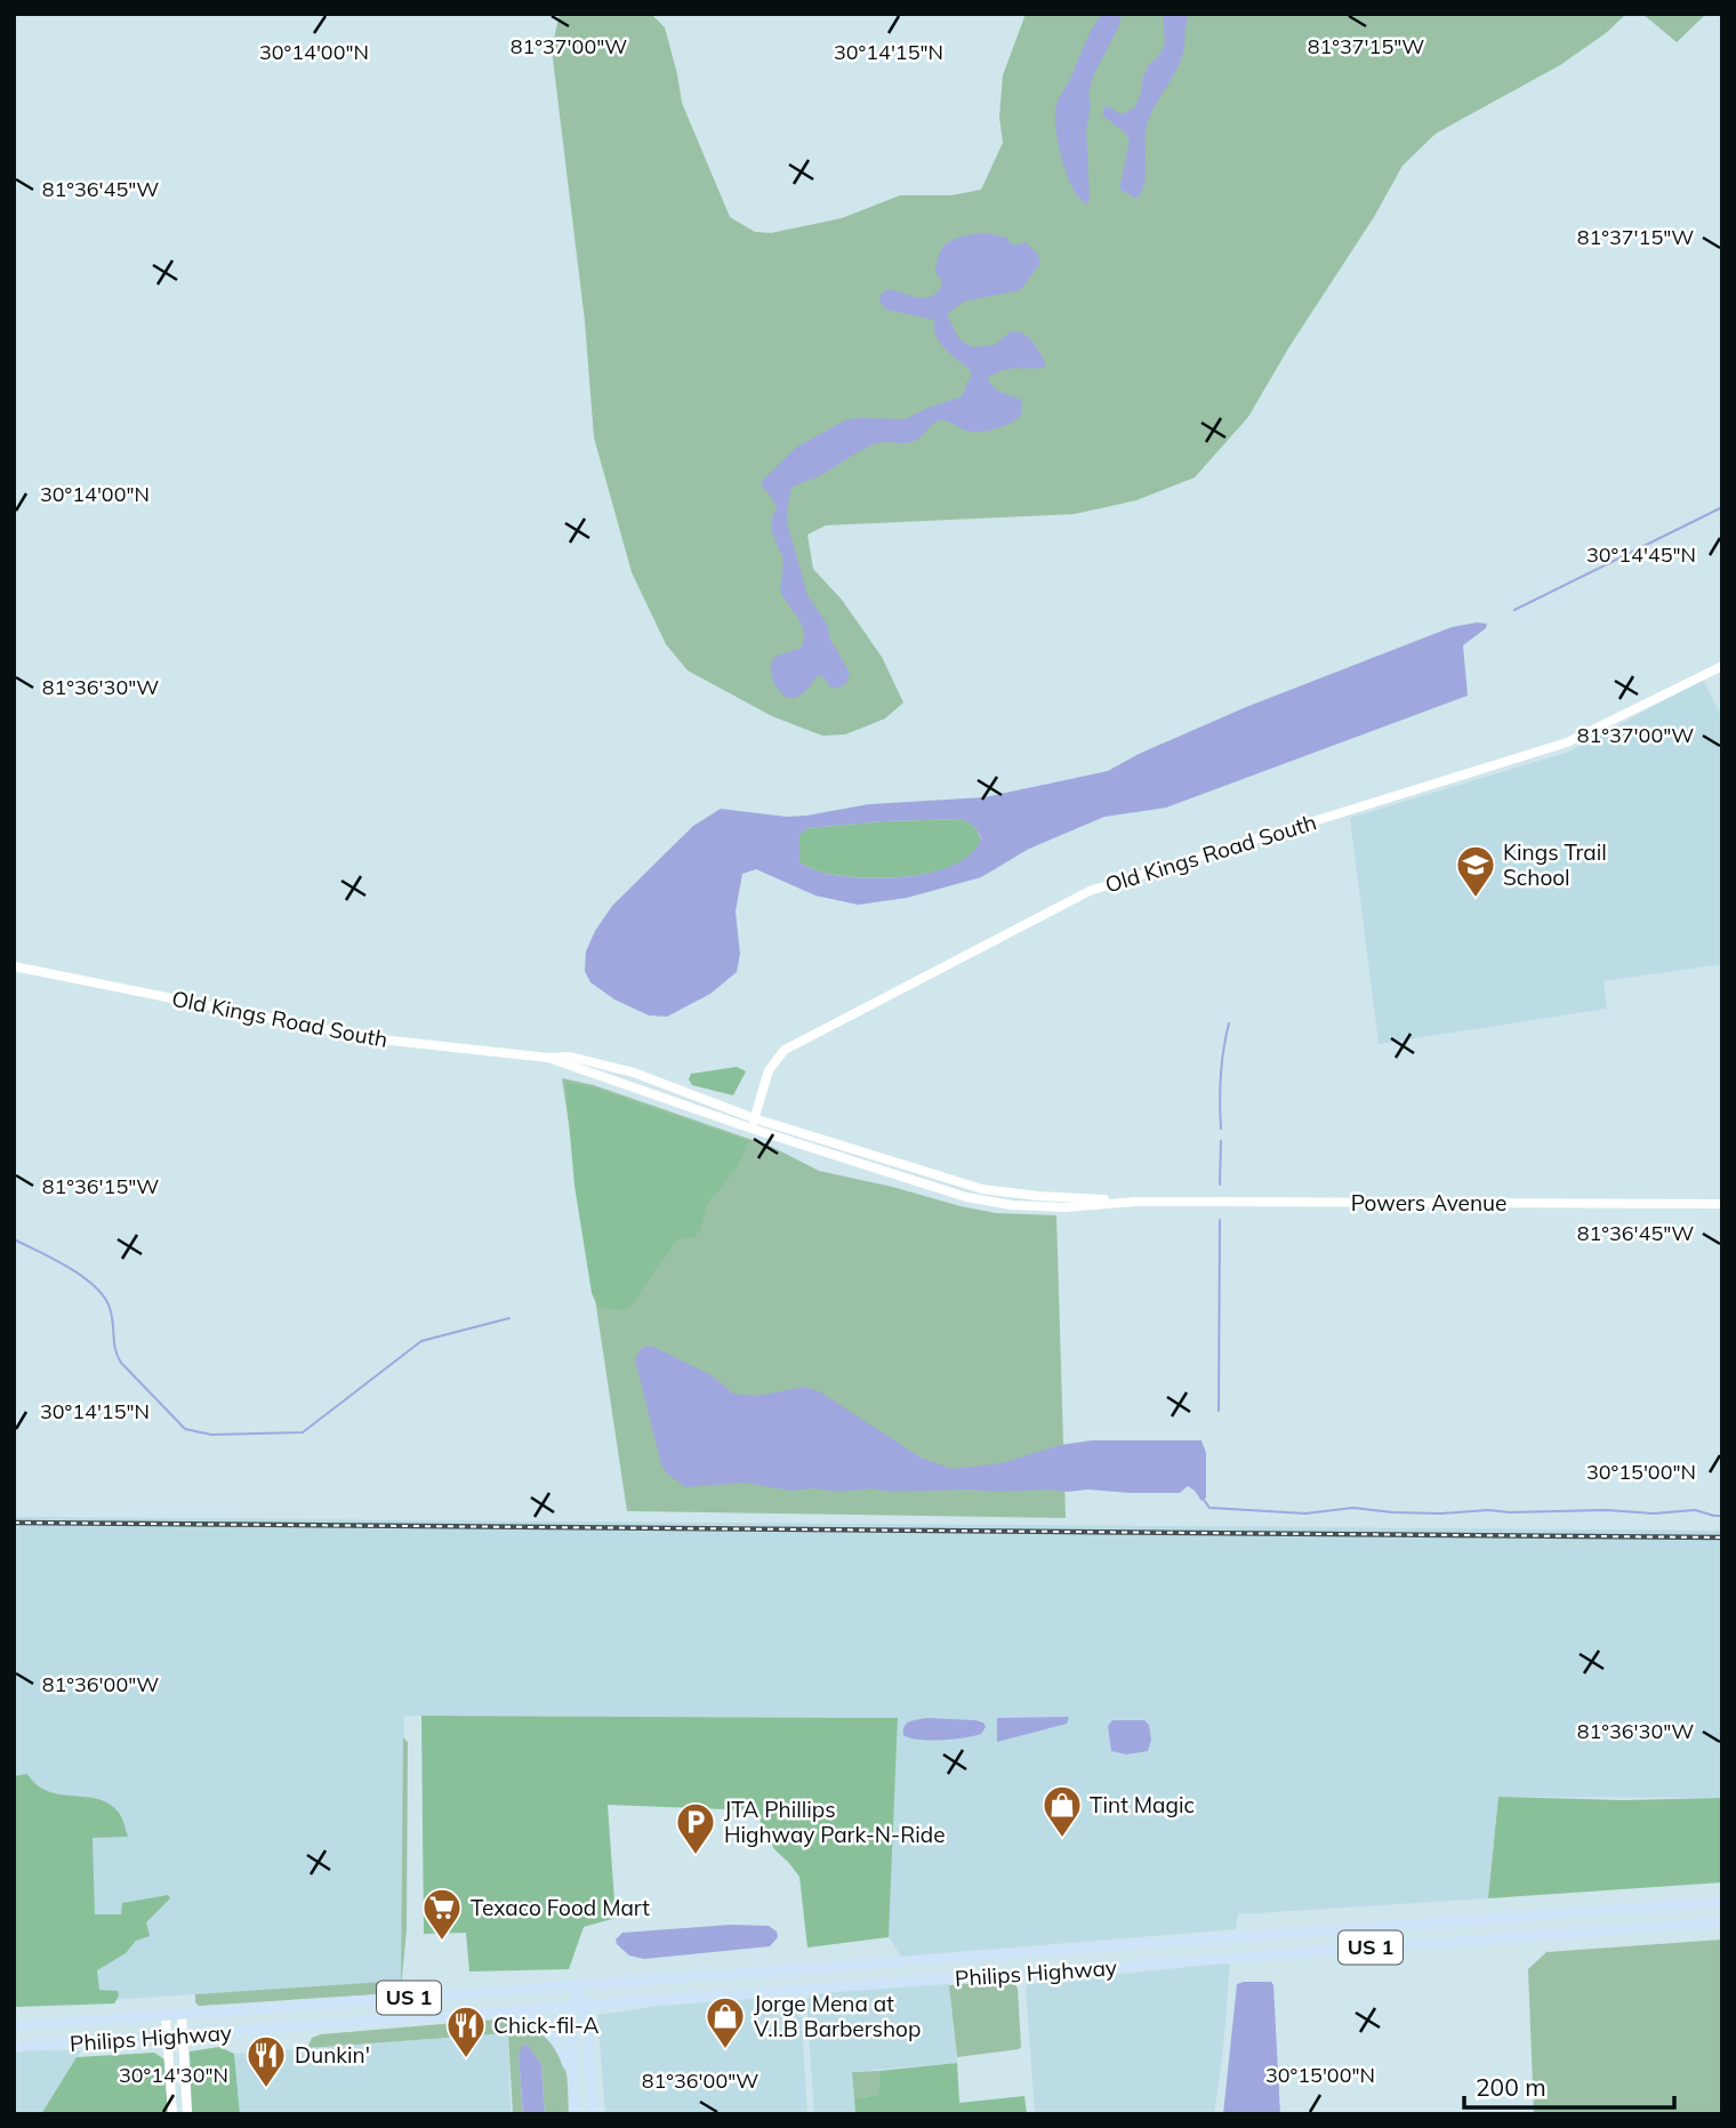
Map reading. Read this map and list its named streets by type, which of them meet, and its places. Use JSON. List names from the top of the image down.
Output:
{
  "streets": {
    "main road": ["US 1", "Philips Highway"],
    "street": ["Old Kings Road South", "Powers Avenue"]
  },
  "crossings": [
    ["Old Kings Road South", "Powers Avenue"]
  ],
  "places": {
    "school or university": ["Kings Trail School"],
    "shop": ["Tint Magic", "Jorge Mena at V.I.B Barbershop"],
    "parking": ["JTA Phillips Highway Park-N-Ride"],
    "supermarket": ["Texaco Food Mart"],
    "restaurant": ["Chick-fil-A", "Dunkin'"]
  },
  "scale_bar": "200 m",
  "coordinates": [
    "81°37'00\"W",
    "81°37'15\"W",
    "30°14'00\"N",
    "30°14'15\"N",
    "81°36'45\"W",
    "30°14'45\"N",
    "81°36'30\"W",
    "81°36'15\"W",
    "30°15'00\"N",
    "81°36'00\"W",
    "30°14'30\"N"
  ]
}
